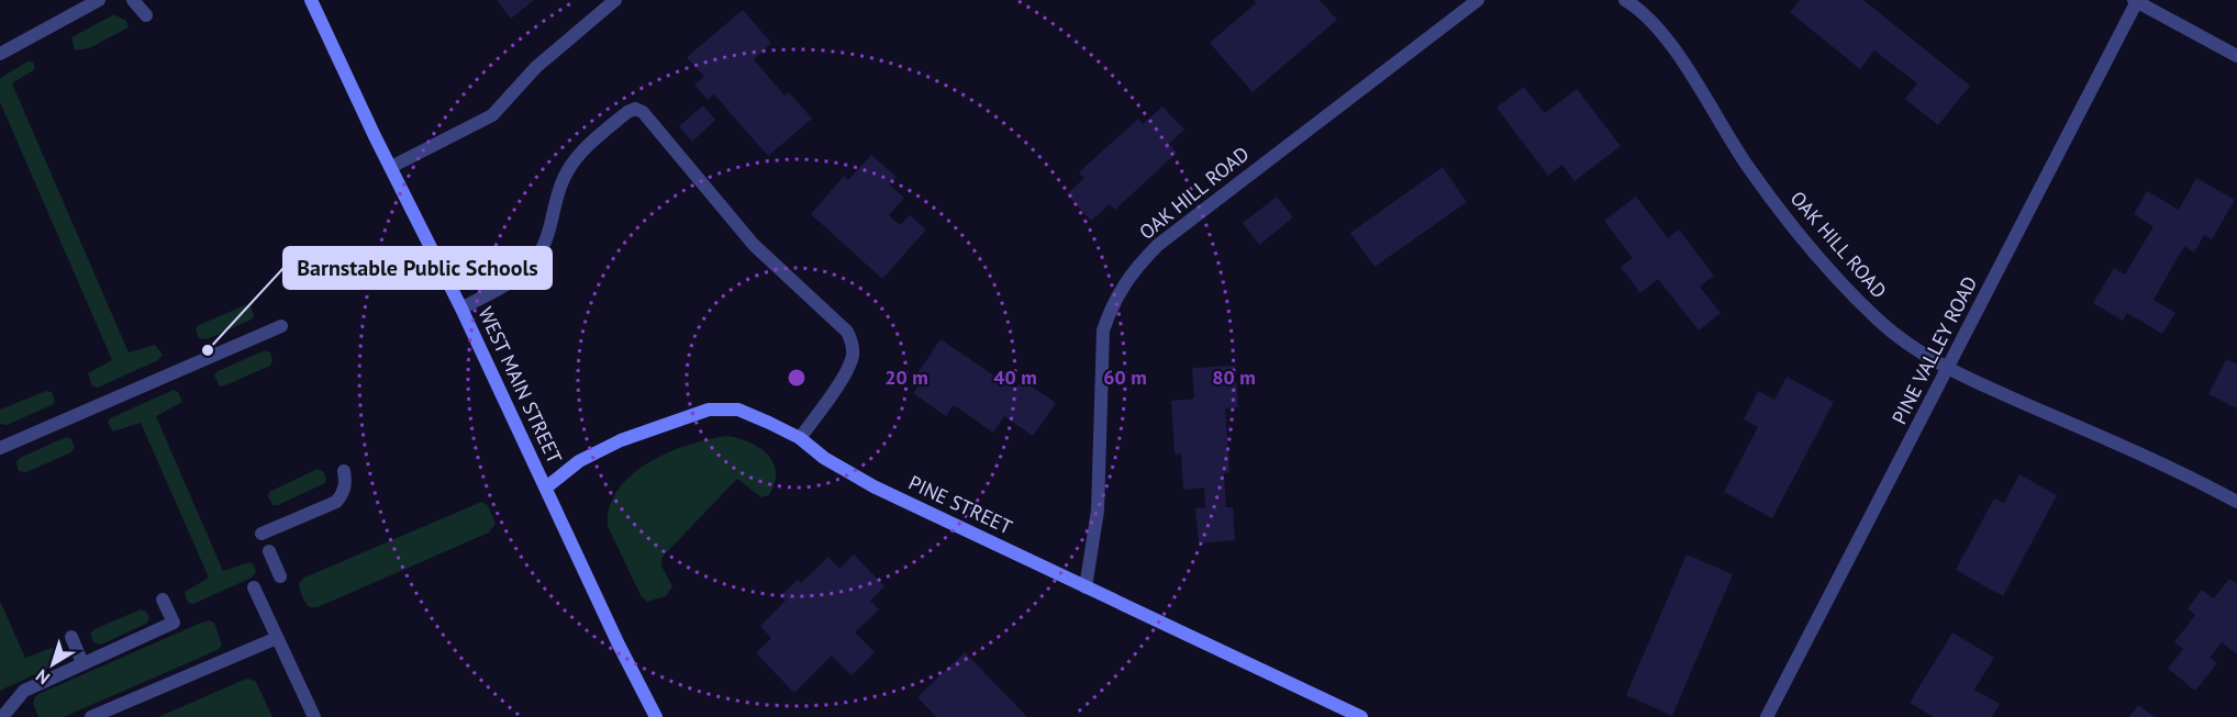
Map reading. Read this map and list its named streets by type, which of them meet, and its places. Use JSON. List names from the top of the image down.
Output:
{
  "streets": {
    "main road": ["WEST MAIN STREET", "PINE STREET"],
    "street": ["OAK HILL ROAD", "PINE VALLEY ROAD"]
  },
  "crossings": [
    ["OAK HILL ROAD", "PINE VALLEY ROAD"],
    ["OAK HILL ROAD", "PINE STREET"],
    ["WEST MAIN STREET", "PINE STREET"]
  ],
  "places": ["Barnstable Public Schools"],
  "north": "bottom left",
  "rings": [
    "20 m",
    "40 m",
    "60 m",
    "80 m"
  ]
}
